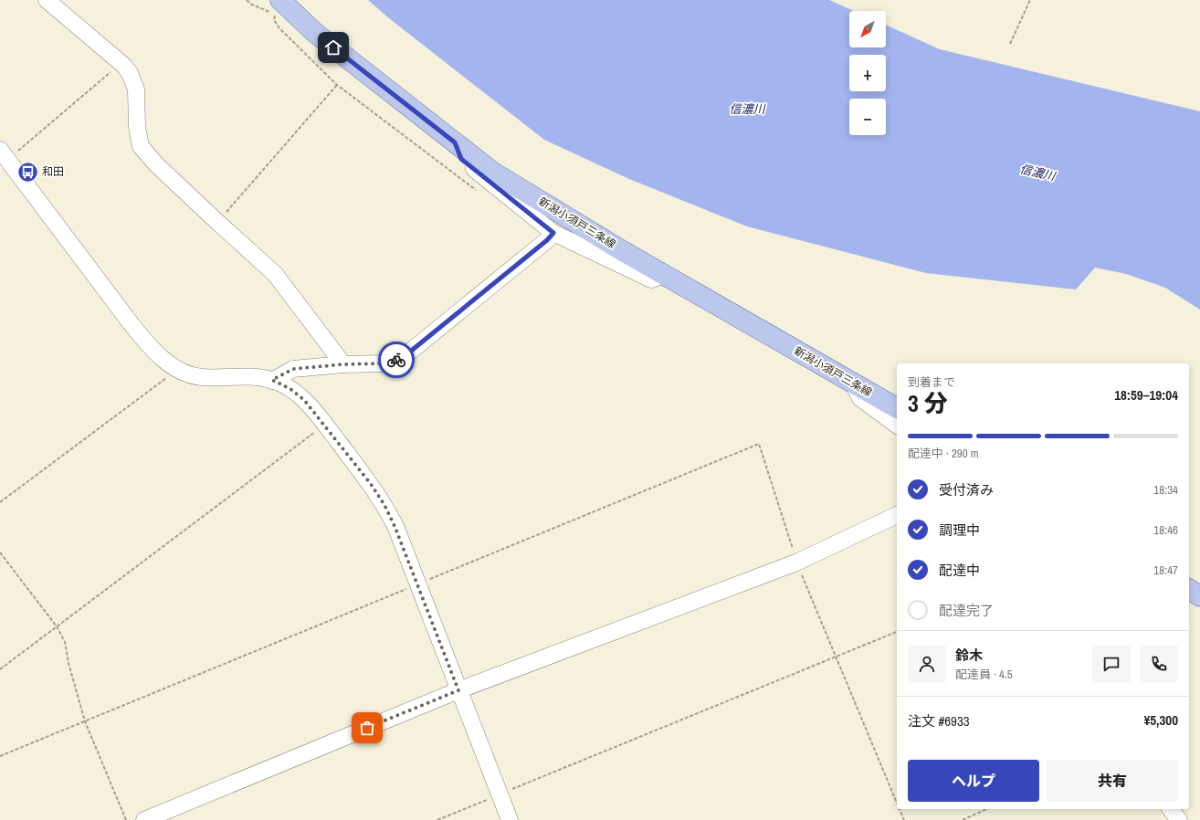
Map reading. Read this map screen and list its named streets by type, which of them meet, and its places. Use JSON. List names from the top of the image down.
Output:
{
  "streets": {
    "main road": ["新潟小須戸三条線"]
  },
  "water": ["信濃川"],
  "places": {
    "bus stop": ["和田"]
  },
  "north": "bottom left",
  "page": {
    "map_buttons": ["+", "−"],
    "heading": ["3 分", "到着まで", "18:59–19:04"],
    "panel": [
      "鈴木",
      "配達員 · 4.5",
      "注文 #6933",
      "¥5,300"
    ],
    "bar": "配達中 · 290 m",
    "list": [
      ["受付済み", "18:34"],
      ["調理中", "18:46"],
      ["配達中", "18:47"],
      "配達完了"
    ],
    "buttons": ["ヘルプ", "共有"]
  }
}
